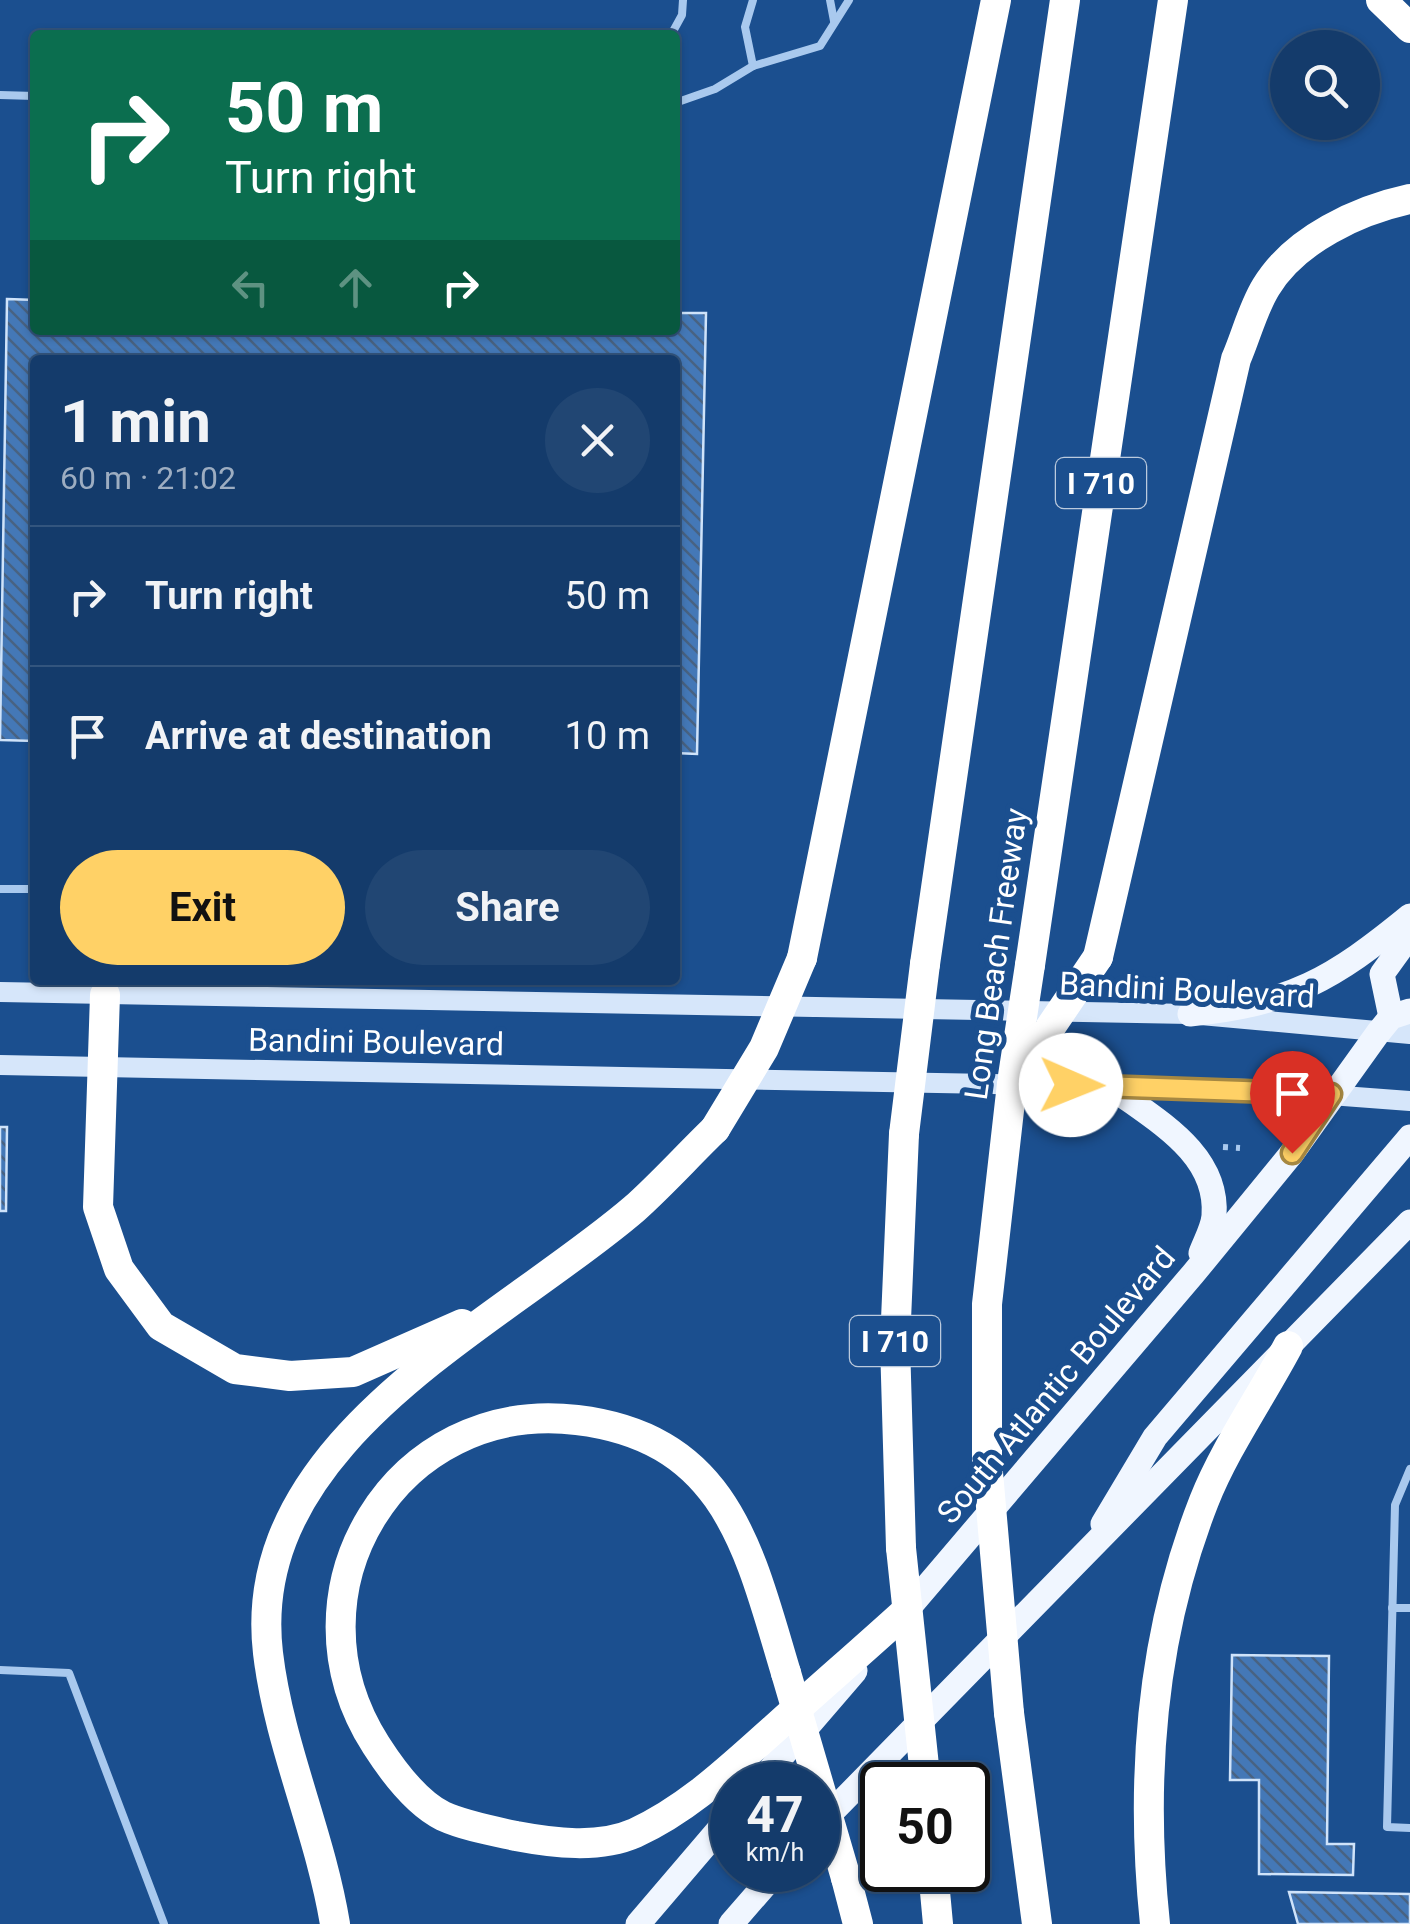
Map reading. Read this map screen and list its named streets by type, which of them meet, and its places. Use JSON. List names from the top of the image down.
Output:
{
  "streets": {
    "highway": ["I 710", "Long Beach Freeway"],
    "main road": ["Bandini Boulevard", "South Atlantic Boulevard"]
  },
  "crossings": [
    ["Bandini Boulevard", "South Atlantic Boulevard"]
  ],
  "page": {
    "turn": ["50 m", "Turn right"],
    "heading": ["1 min", "60 m · 21:02"],
    "list": [
      {
        "name": "Turn right",
        "value": "50 m"
      },
      {
        "name": "Arrive at destination",
        "value": "10 m"
      }
    ],
    "buttons": ["Exit", "Share"],
    "speed": "47 km/h",
    "limit": "50"
  }
}
